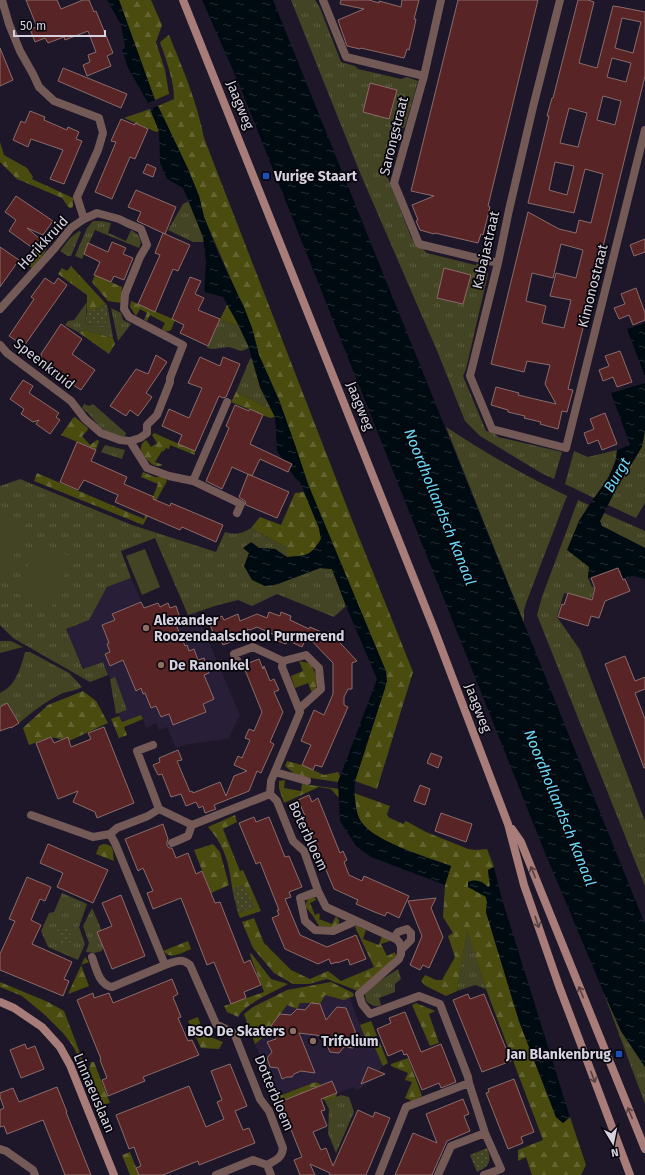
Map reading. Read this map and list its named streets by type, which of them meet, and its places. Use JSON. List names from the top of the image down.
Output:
{
  "streets": {
    "main road": ["Jaagweg", "Linnaeuslaan"],
    "street": [
      "Sarongstraat",
      "Herikkruid",
      "Kabajastraat",
      "Kimonostraat",
      "Speenkruid",
      "Boterbloem",
      "Dotterbloem"
    ]
  },
  "crossings": [
    ["Sarongstraat", "Kabajastraat"],
    ["Kabajastraat", "Kimonostraat"]
  ],
  "water": ["Burgt", "Noordhollandsch Kanaal"],
  "places": {
    "transit": ["Vurige Staart", "Jan Blankenbrug"],
    "other": [
      "Alexander Roozendaalschool Purmerend",
      "De Ranonkel",
      "BSO De Skaters",
      "Trifolium"
    ]
  },
  "scale_bar": "50 m",
  "north": "bottom"
}
